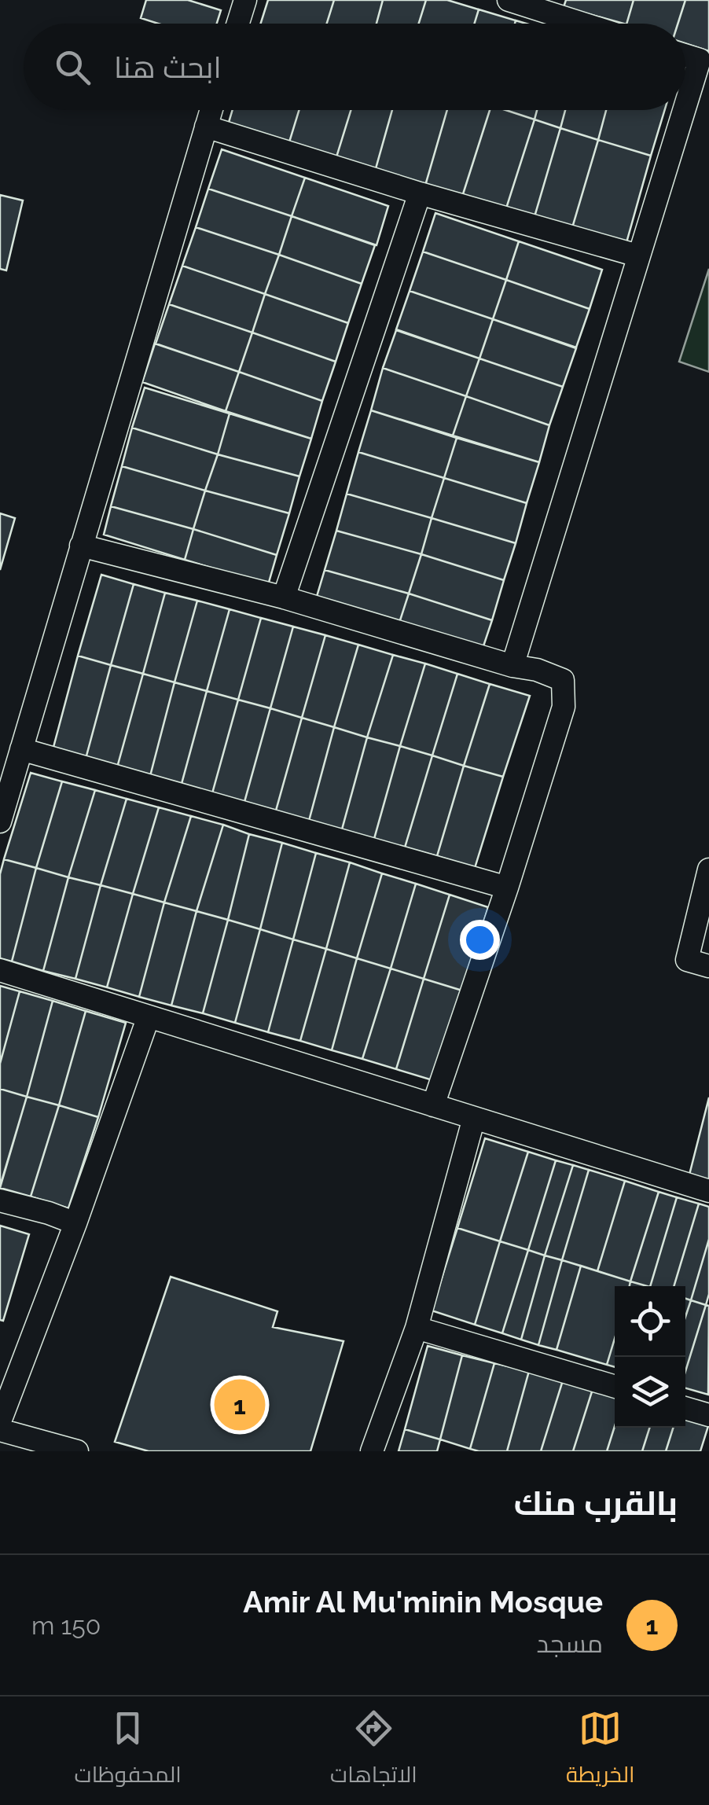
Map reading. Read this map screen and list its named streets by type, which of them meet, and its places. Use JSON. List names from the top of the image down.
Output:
{
  "page": {
    "search": "ابحث هنا",
    "pins": "1",
    "heading": "بالقرب منك",
    "list": [
      {
        "mark": "1",
        "name": "Amir Al Mu'minin Mosque",
        "note": "مسجد",
        "value": "150 m"
      }
    ],
    "nav": ["الخريطة", "الاتجاهات", "المحفوظات"]
  }
}
